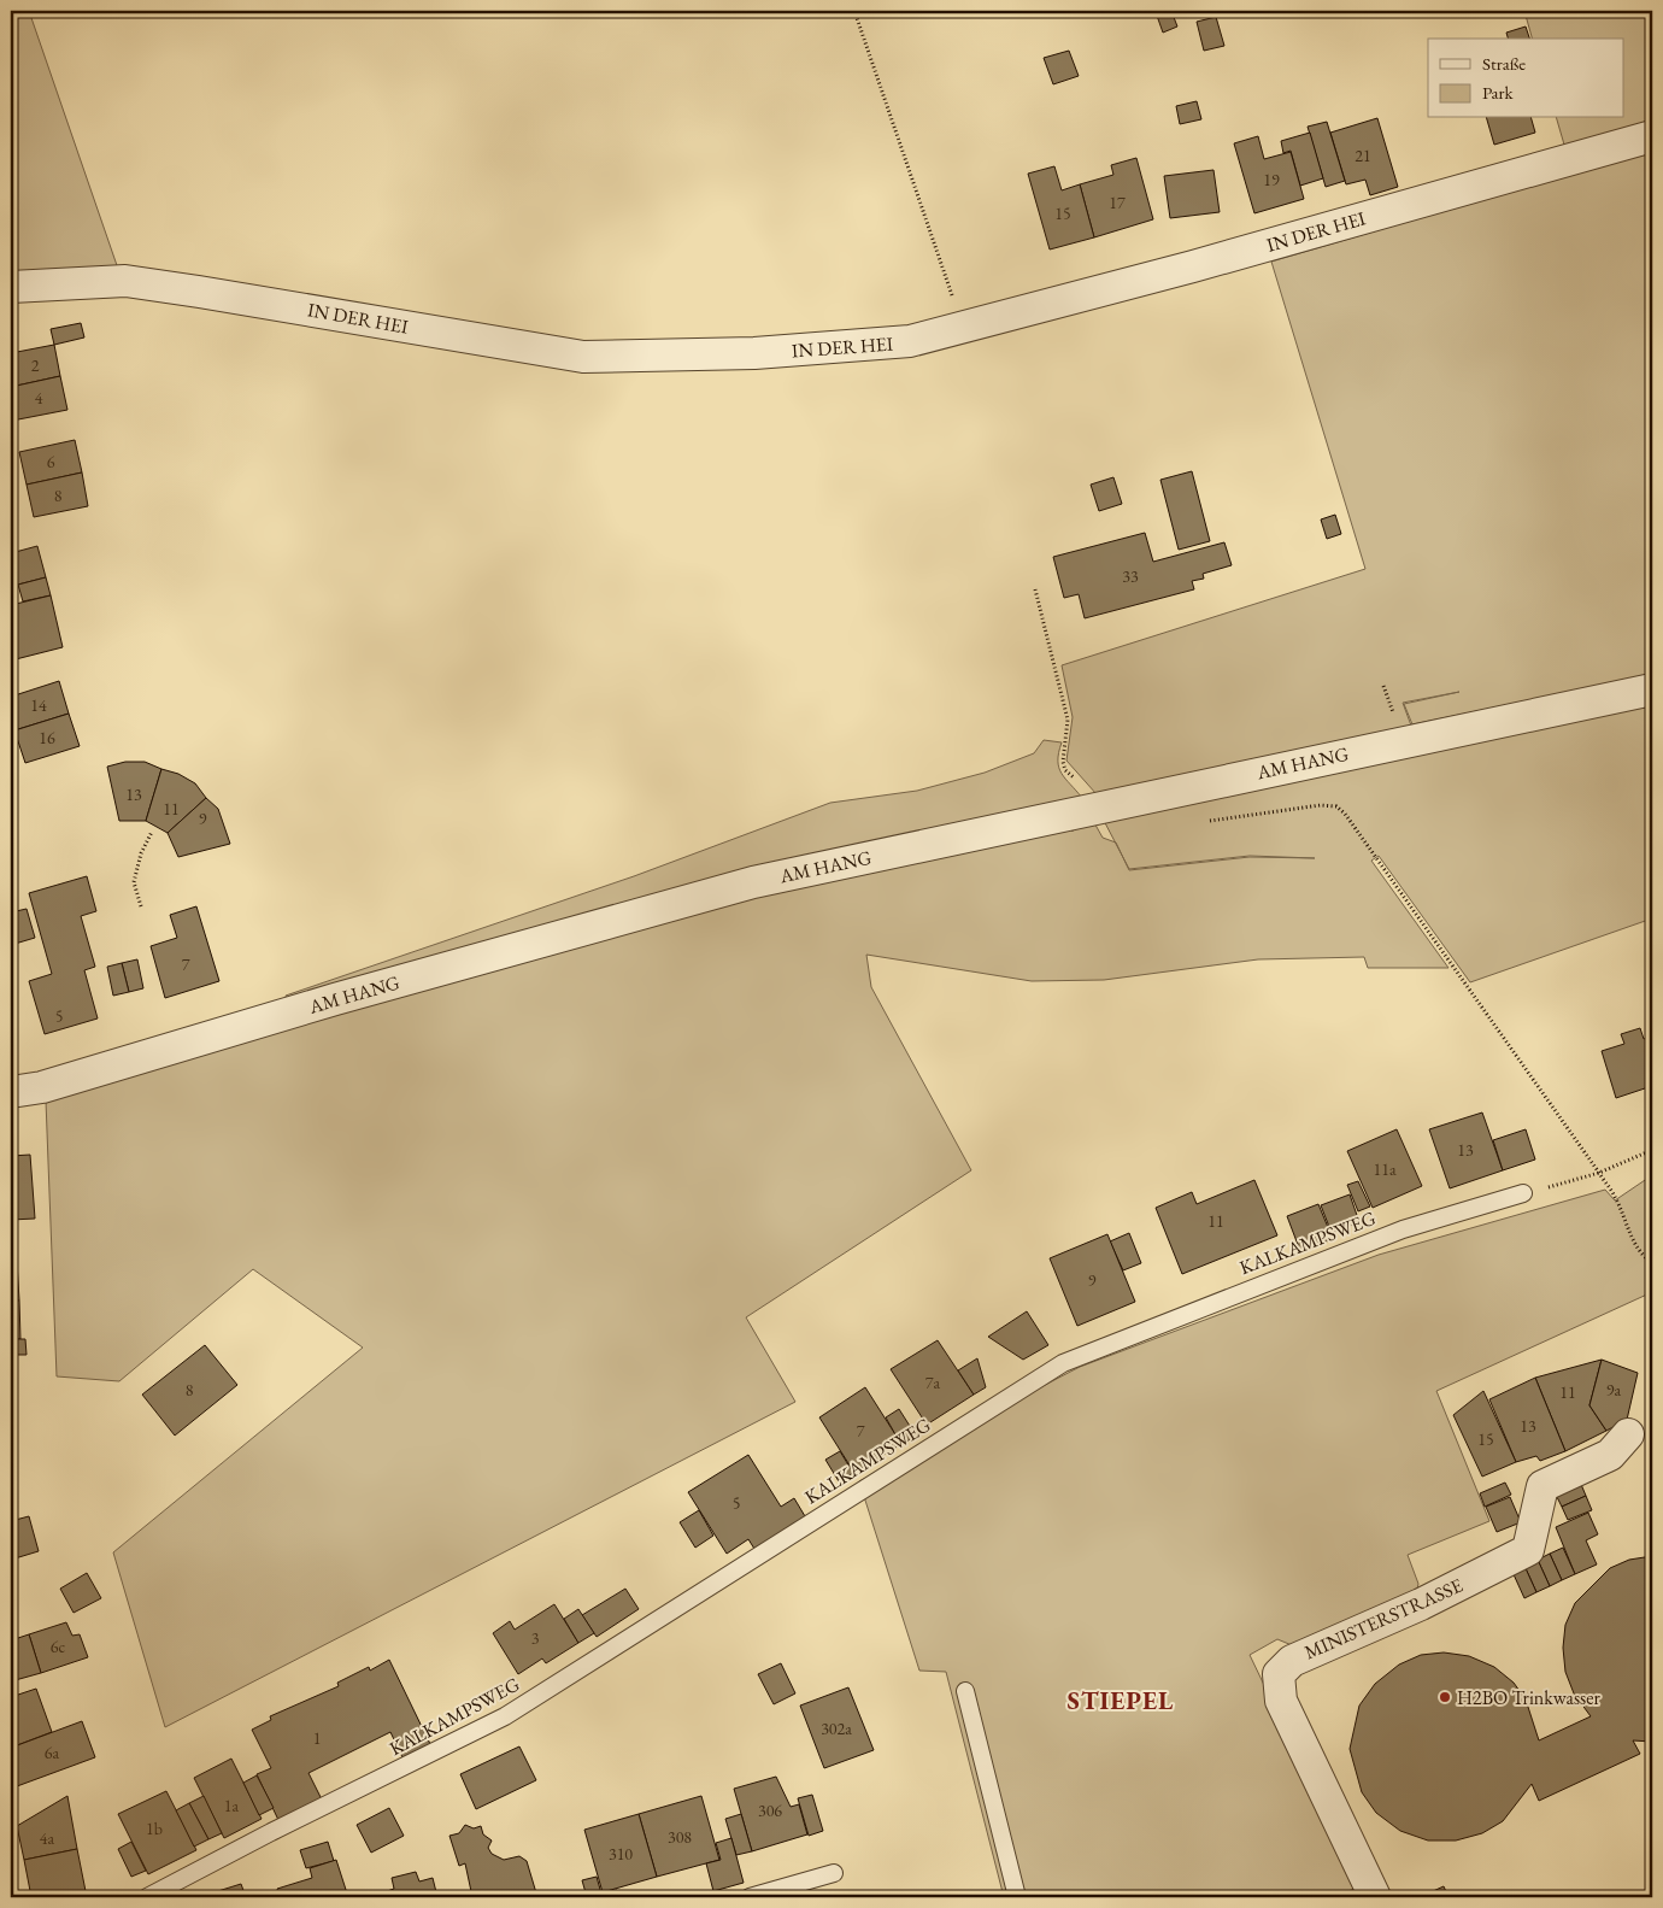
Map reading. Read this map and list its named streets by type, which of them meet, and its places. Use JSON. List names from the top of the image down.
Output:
{
  "streets": {
    "street": ["IN DER HEI", "AM HANG", "MINISTERSTRASSE"],
    "lane": ["KALKAMPSWEG"]
  },
  "districts": ["STIEPEL"],
  "places": ["H2BO Trinkwasser"],
  "house_numbers": [
    "21",
    "19",
    "17",
    "15",
    "2",
    "4",
    "6",
    "8",
    "33",
    "14",
    "16",
    "13",
    "11",
    "9",
    "7",
    "5",
    "13",
    "11a",
    "11",
    "9",
    "7a",
    "8",
    "9a",
    "11",
    "13",
    "7",
    "15",
    "5",
    "3",
    "6c",
    "302a",
    "1",
    "6a",
    "1a",
    "306",
    "1b",
    "308",
    "4a",
    "310"
  ],
  "legend": ["Straße", "Park"]
}
